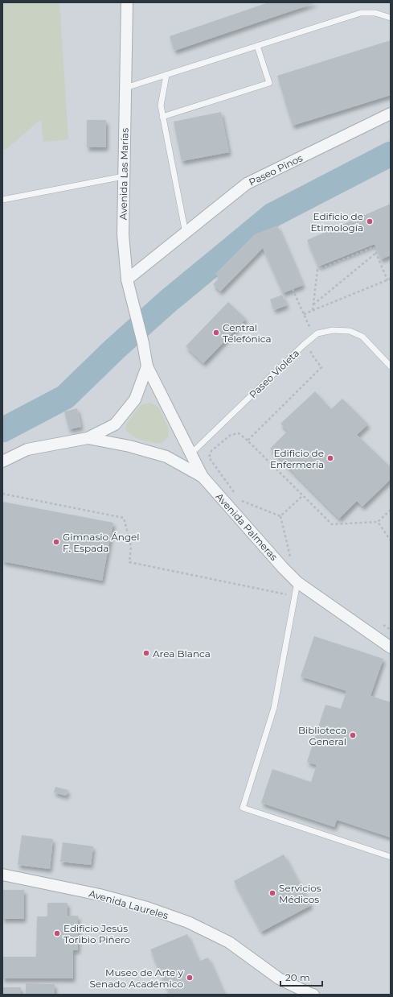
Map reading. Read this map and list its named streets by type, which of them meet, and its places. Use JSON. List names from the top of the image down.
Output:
{
  "streets": {
    "street": [
      "Paseo Pinos",
      "Avenida Las Marías",
      "Avenida Palmeras",
      "Avenida Laureles"
    ],
    "lane": ["Paseo Violeta"]
  },
  "crossings": [
    ["Paseo Pinos", "Avenida Las Marías"],
    ["Avenida Las Marías", "Avenida Palmeras"]
  ],
  "places": [
    "Edificio de Etimología",
    "Central Telefónica",
    "Edificio de Enfermería",
    "Gimnasio Ángel F. Espada",
    "Area Blanca",
    "Biblioteca General",
    "Servicios Médicos",
    "Edificio Jesús Toribio Piñero",
    "Museo de Arte y Senado Académico"
  ],
  "scale_bar": "20 m"
}
